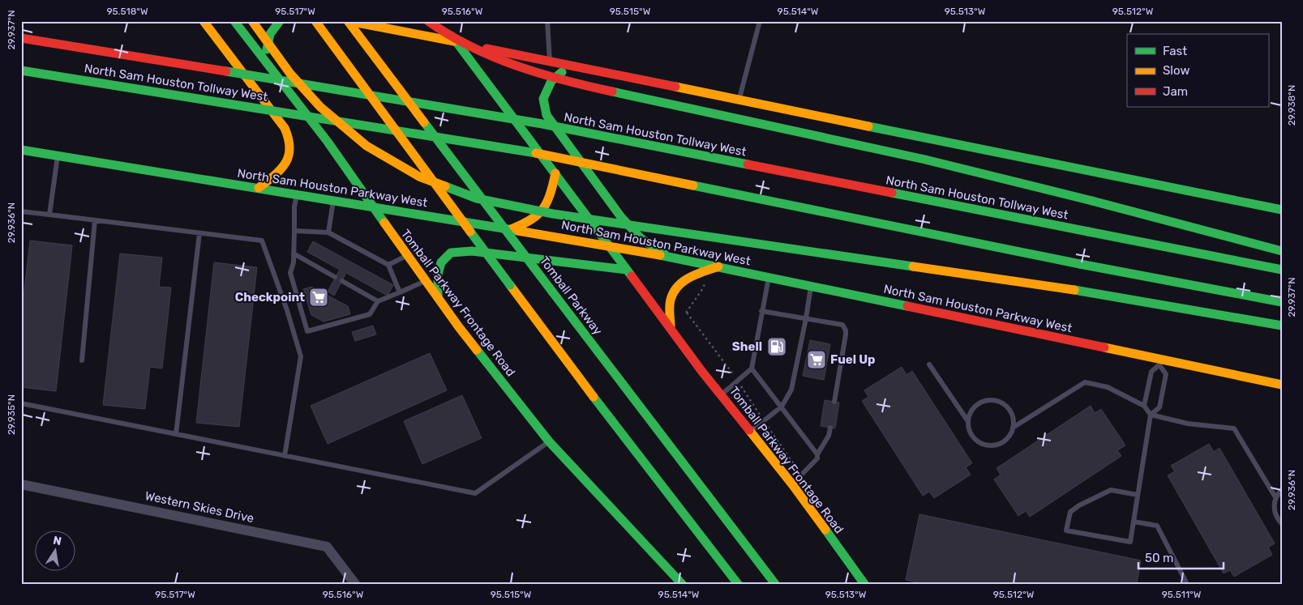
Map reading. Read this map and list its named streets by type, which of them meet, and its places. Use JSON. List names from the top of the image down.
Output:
{
  "streets": {
    "main road": [
      "North Sam Houston Tollway West",
      "North Sam Houston Parkway West",
      "Tomball Parkway",
      "Tomball Parkway Frontage Road"
    ],
    "street": ["Western Skies Drive"]
  },
  "crossings": [
    ["North Sam Houston Parkway West", "Tomball Parkway Frontage Road"]
  ],
  "places": {
    "supermarket": ["Checkpoint", "Fuel Up"],
    "fuel station": ["Shell"]
  },
  "legend": ["Fast", "Slow", "Jam"],
  "scale_bar": "50 m",
  "north": "top",
  "coordinates": [
    "95.518°W",
    "95.517°W",
    "95.516°W",
    "95.515°W",
    "95.514°W",
    "95.513°W",
    "95.512°W",
    "29.937°N",
    "29.938°N",
    "29.936°N",
    "29.935°N",
    "95.511°W"
  ]
}
